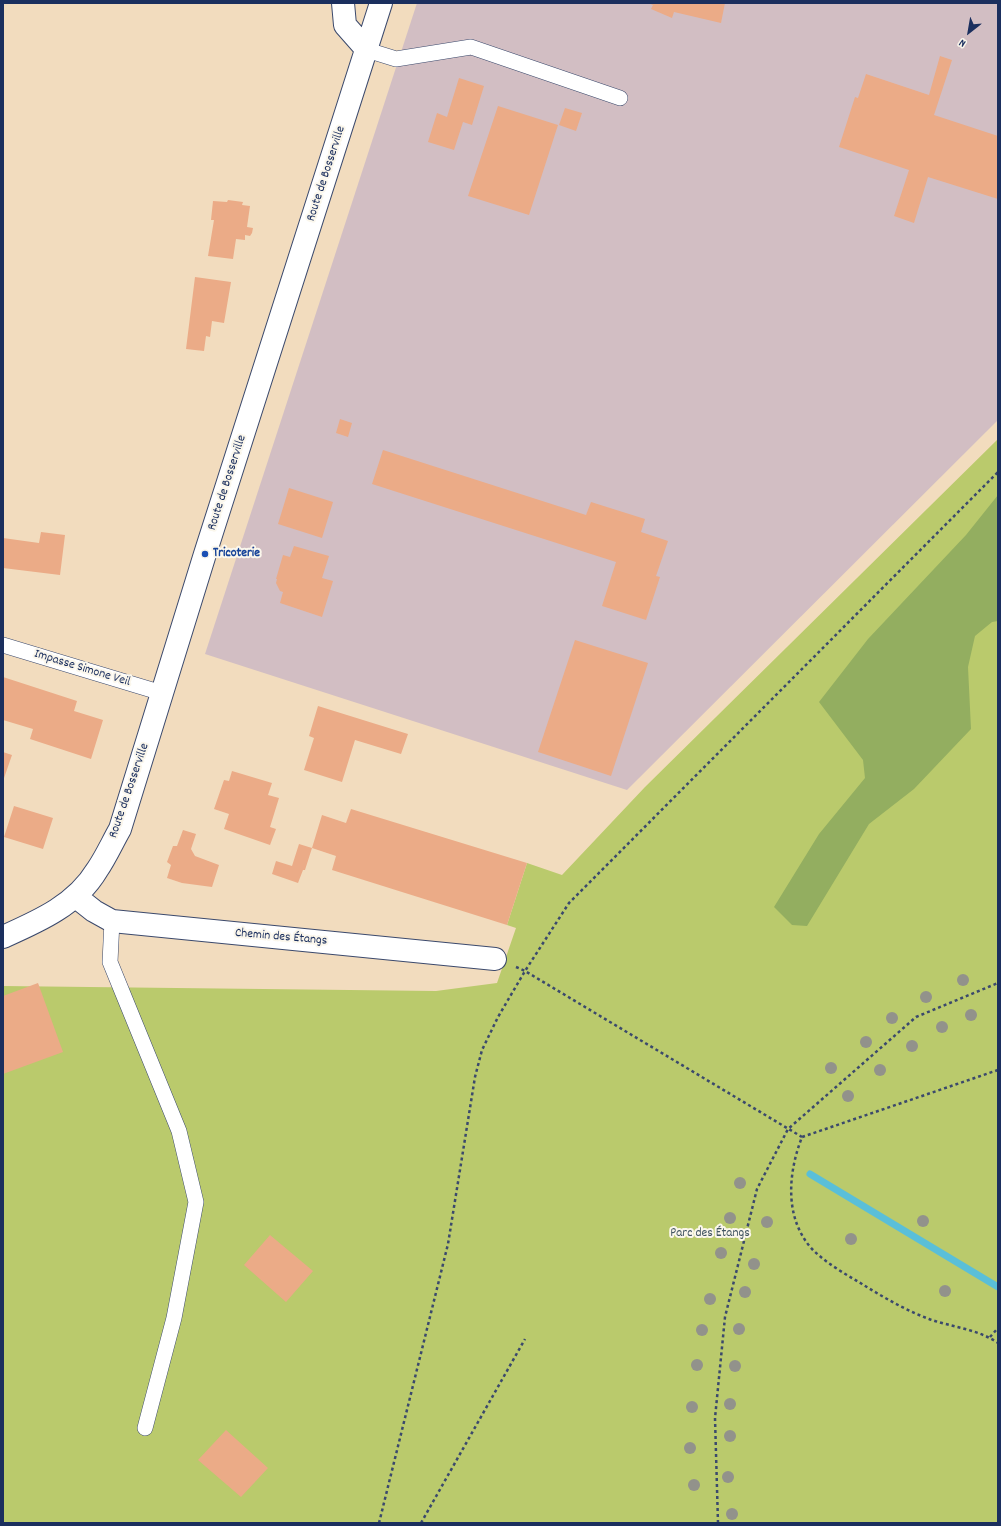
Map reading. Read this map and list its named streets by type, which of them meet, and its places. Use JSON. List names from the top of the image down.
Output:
{
  "streets": {
    "street": ["Route de Bosserville", "Chemin des Étangs"],
    "lane": ["Impasse Simone Veil"]
  },
  "crossings": [
    ["Route de Bosserville", "Impasse Simone Veil"],
    ["Route de Bosserville", "Chemin des Étangs"]
  ],
  "parks": ["Parc des Étangs"],
  "places": ["Tricoterie"],
  "north": "bottom left"
}
